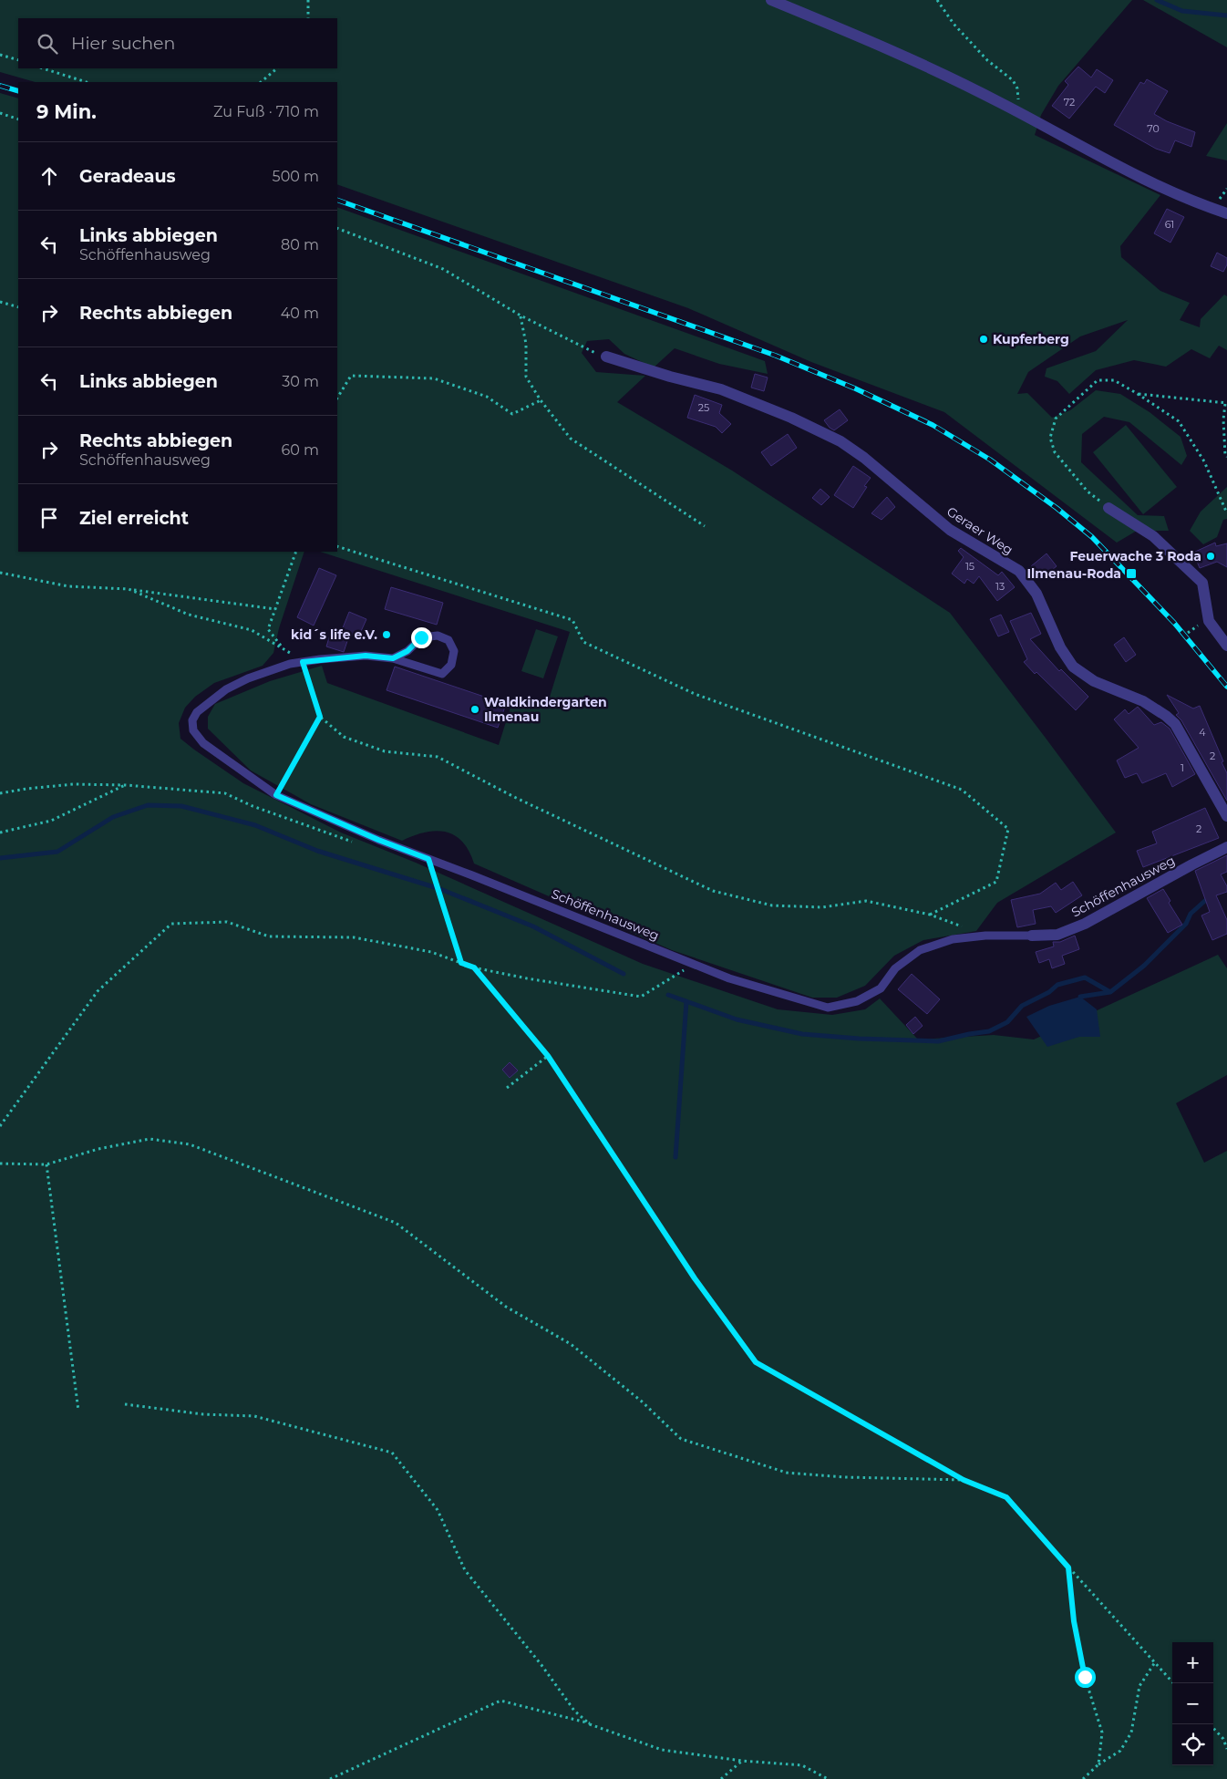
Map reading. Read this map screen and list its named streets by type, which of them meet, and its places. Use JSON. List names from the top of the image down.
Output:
{
  "streets": {
    "street": ["Geraer Weg", "Schöffenhausweg"]
  },
  "places": {
    "other": [
      "Kupferberg",
      "Feuerwache 3 Roda",
      "kid´s life e.V.",
      "Waldkindergarten Ilmenau"
    ],
    "transit": ["Ilmenau-Roda"]
  },
  "house_numbers": [
    "72",
    "70",
    "61",
    "25",
    "15",
    "13",
    "4",
    "2",
    "1",
    "2"
  ],
  "page": {
    "search": "Hier suchen",
    "heading": ["9 Min.", "Zu Fuß · 710 m"],
    "list": [
      ["Geradeaus", "500 m"],
      ["Links abbiegen", "Schöffenhausweg", "80 m"],
      ["Rechts abbiegen", "40 m"],
      ["Links abbiegen", "30 m"],
      ["Rechts abbiegen", "Schöffenhausweg", "60 m"],
      "Ziel erreicht"
    ],
    "map_buttons": ["+", "−"]
  }
}
